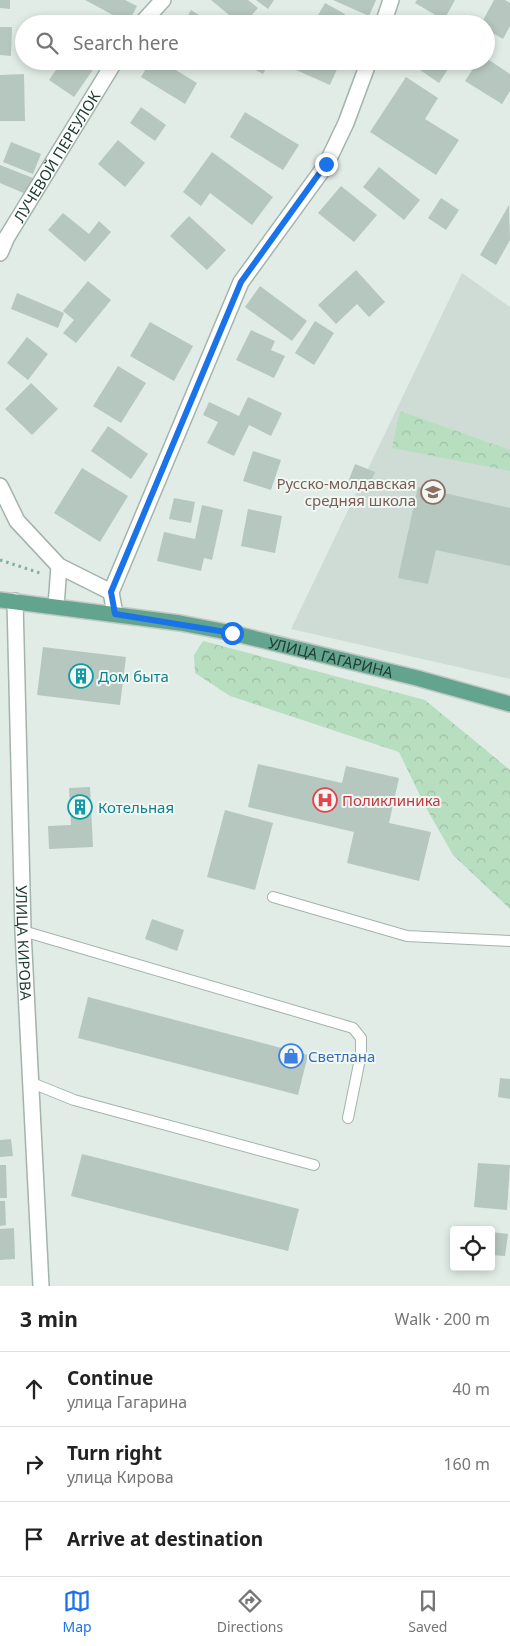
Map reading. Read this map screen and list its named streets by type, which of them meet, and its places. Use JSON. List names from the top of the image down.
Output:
{
  "streets": {
    "main road": ["УЛИЦА ГАГАРИНА"],
    "street": ["ЛУЧЕВОЙ ПЕРЕУЛОК", "УЛИЦА КИРОВА"]
  },
  "crossings": [
    ["УЛИЦА ГАГАРИНА", "УЛИЦА КИРОВА"]
  ],
  "places": {
    "school or university": ["Русско-молдавская средняя школа"],
    "building": ["Дом быта", "Котельная"],
    "hospital": ["Поликлиника"],
    "shop": ["Светлана"]
  },
  "page": {
    "search": "Search here",
    "heading": ["3 min", "Walk · 200 m"],
    "list": [
      ["Continue", "улица Гагарина", "40 m"],
      ["Turn right", "улица Кирова", "160 m"],
      "Arrive at destination"
    ],
    "nav": ["Map", "Directions", "Saved"]
  }
}
